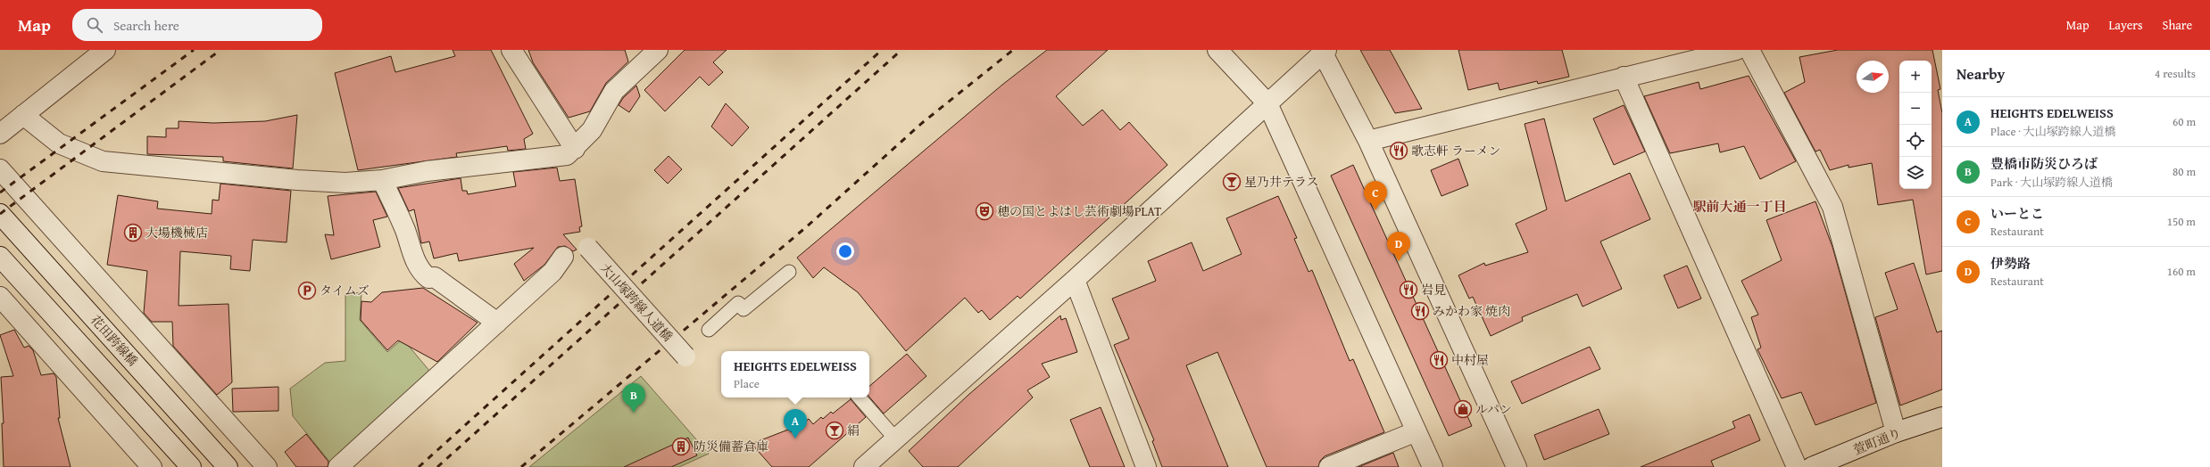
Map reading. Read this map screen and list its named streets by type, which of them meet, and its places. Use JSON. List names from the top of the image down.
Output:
{
  "streets": {
    "street": ["大山塚跨線人道橋", "花田跨線橋", "萱町通り"]
  },
  "districts": ["駅前大通一丁目"],
  "places": {
    "restaurant": [
      "歌志軒 ラーメン",
      "岩見",
      "みかわ家 焼肉",
      "中村屋"
    ],
    "bar": ["星乃井テラス", "絹"],
    "theatre": ["穂の国とよはし芸術劇場PLAT"],
    "building": ["大場機械店", "防災備蓄倉庫"],
    "parking": ["タイムズ"],
    "shop": ["ルパン"]
  },
  "north": "right",
  "page": {
    "header": "Map",
    "search": "Search here",
    "nav": ["Map", "Layers", "Share"],
    "heading": ["Nearby", "4 results"],
    "map_buttons": ["+", "−"],
    "list": [
      {
        "mark": "A",
        "name": "HEIGHTS EDELWEISS",
        "note": "Place · 大山塚跨線人道橋",
        "value": "60 m"
      },
      {
        "mark": "B",
        "name": "豊橋市防災ひろば",
        "note": "Park · 大山塚跨線人道橋",
        "value": "80 m"
      },
      {
        "mark": "C",
        "name": "いーとこ",
        "note": "Restaurant",
        "value": "150 m"
      },
      {
        "mark": "D",
        "name": "伊勢路",
        "note": "Restaurant",
        "value": "160 m"
      }
    ],
    "pins": [
      "C",
      "D",
      "B",
      "A"
    ],
    "popup": ["HEIGHTS EDELWEISS", "Place"]
  }
}
